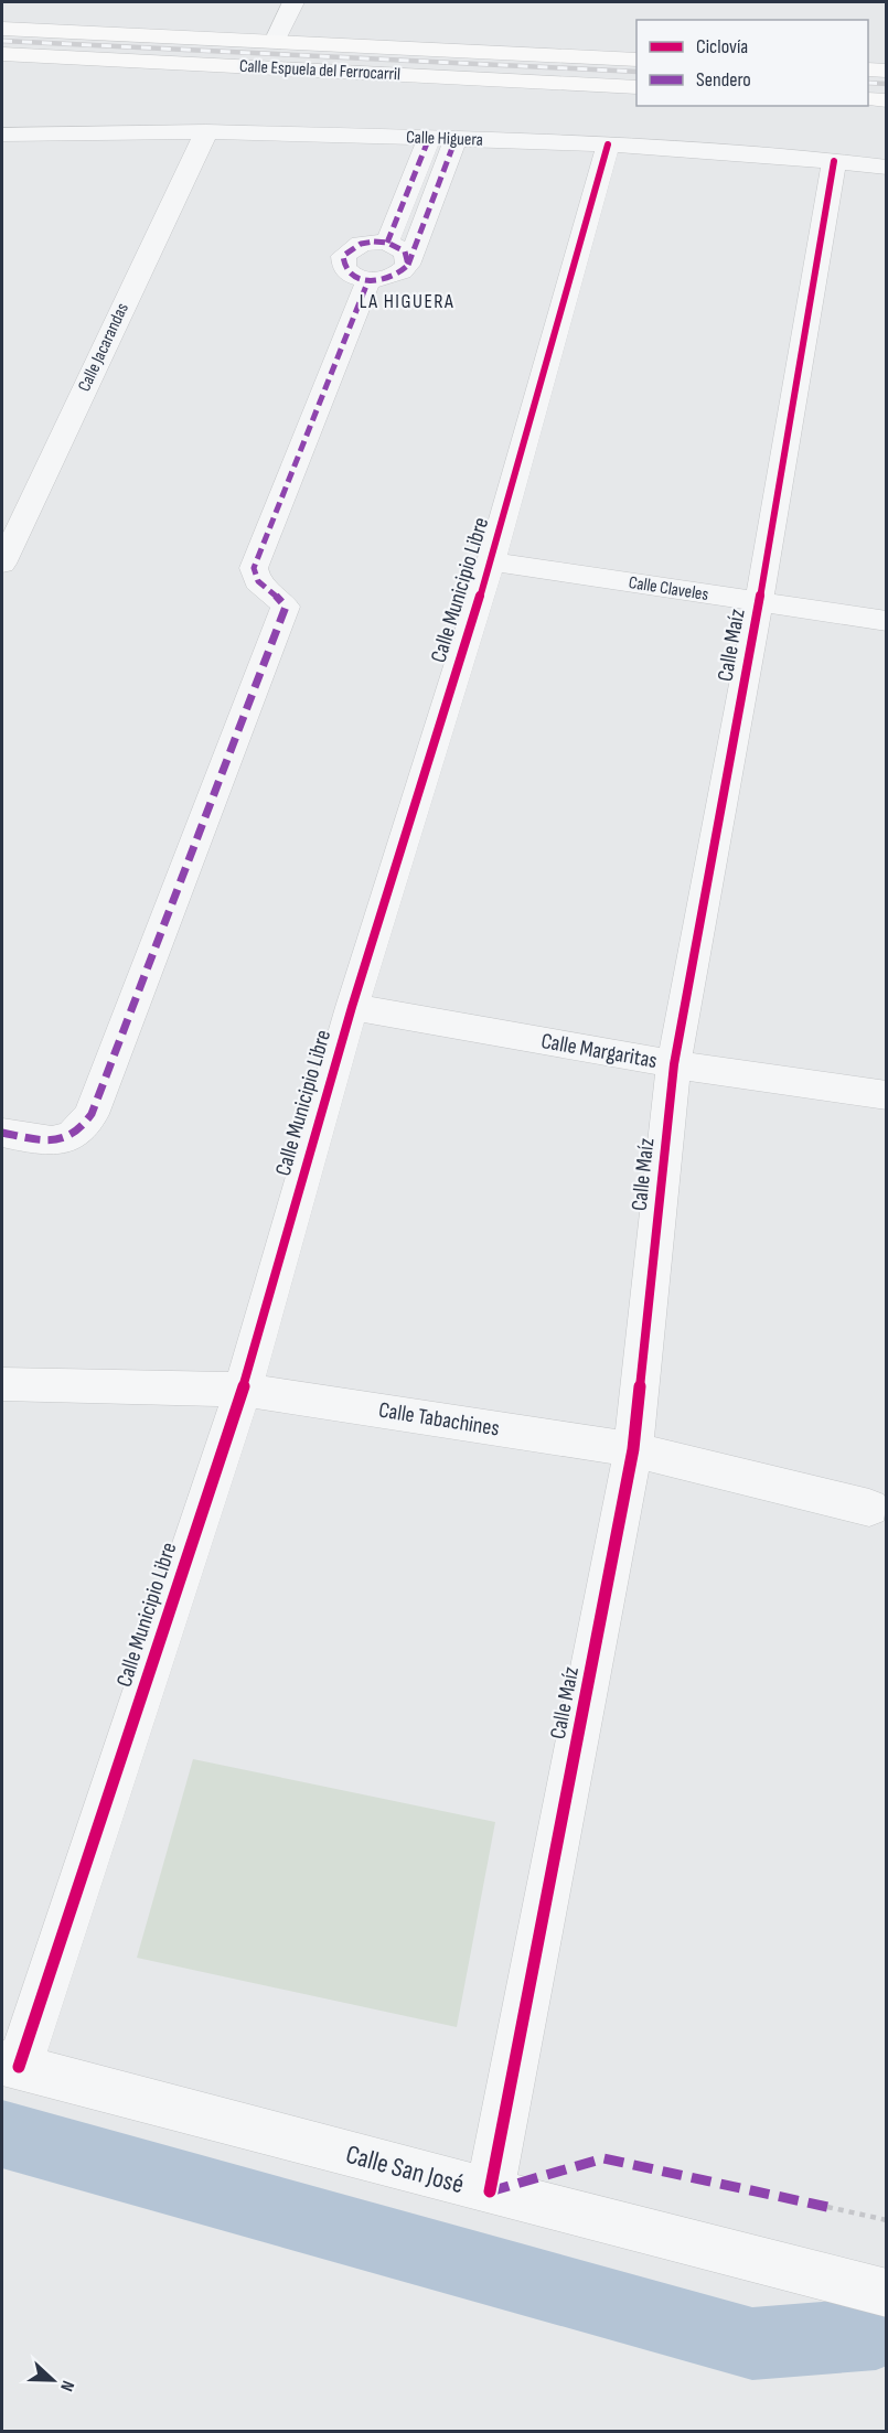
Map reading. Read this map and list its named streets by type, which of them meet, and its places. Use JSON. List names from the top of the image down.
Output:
{
  "streets": {
    "street": [
      "Calle Espuela del Ferrocarril",
      "Calle Higuera",
      "Calle Jacarandas",
      "Calle Claveles",
      "Calle Municipio Libre",
      "Calle Maíz",
      "Calle Margaritas",
      "Calle Tabachines",
      "Calle San José"
    ]
  },
  "crossings": [
    ["Calle Higuera", "Calle Jacarandas"],
    ["Calle Higuera", "Calle Municipio Libre"],
    ["Calle Higuera", "Calle Maíz"],
    ["Calle Claveles", "Calle Municipio Libre"],
    ["Calle Claveles", "Calle Maíz"],
    ["Calle Municipio Libre", "Calle Margaritas"],
    ["Calle Municipio Libre", "Calle Tabachines"],
    ["Calle Municipio Libre", "Calle San José"],
    ["Calle Maíz", "Calle Margaritas"],
    ["Calle Maíz", "Calle Tabachines"],
    ["Calle Maíz", "Calle San José"]
  ],
  "districts": ["LA HIGUERA"],
  "legend": ["Ciclovía", "Sendero"],
  "north": "right"
}
